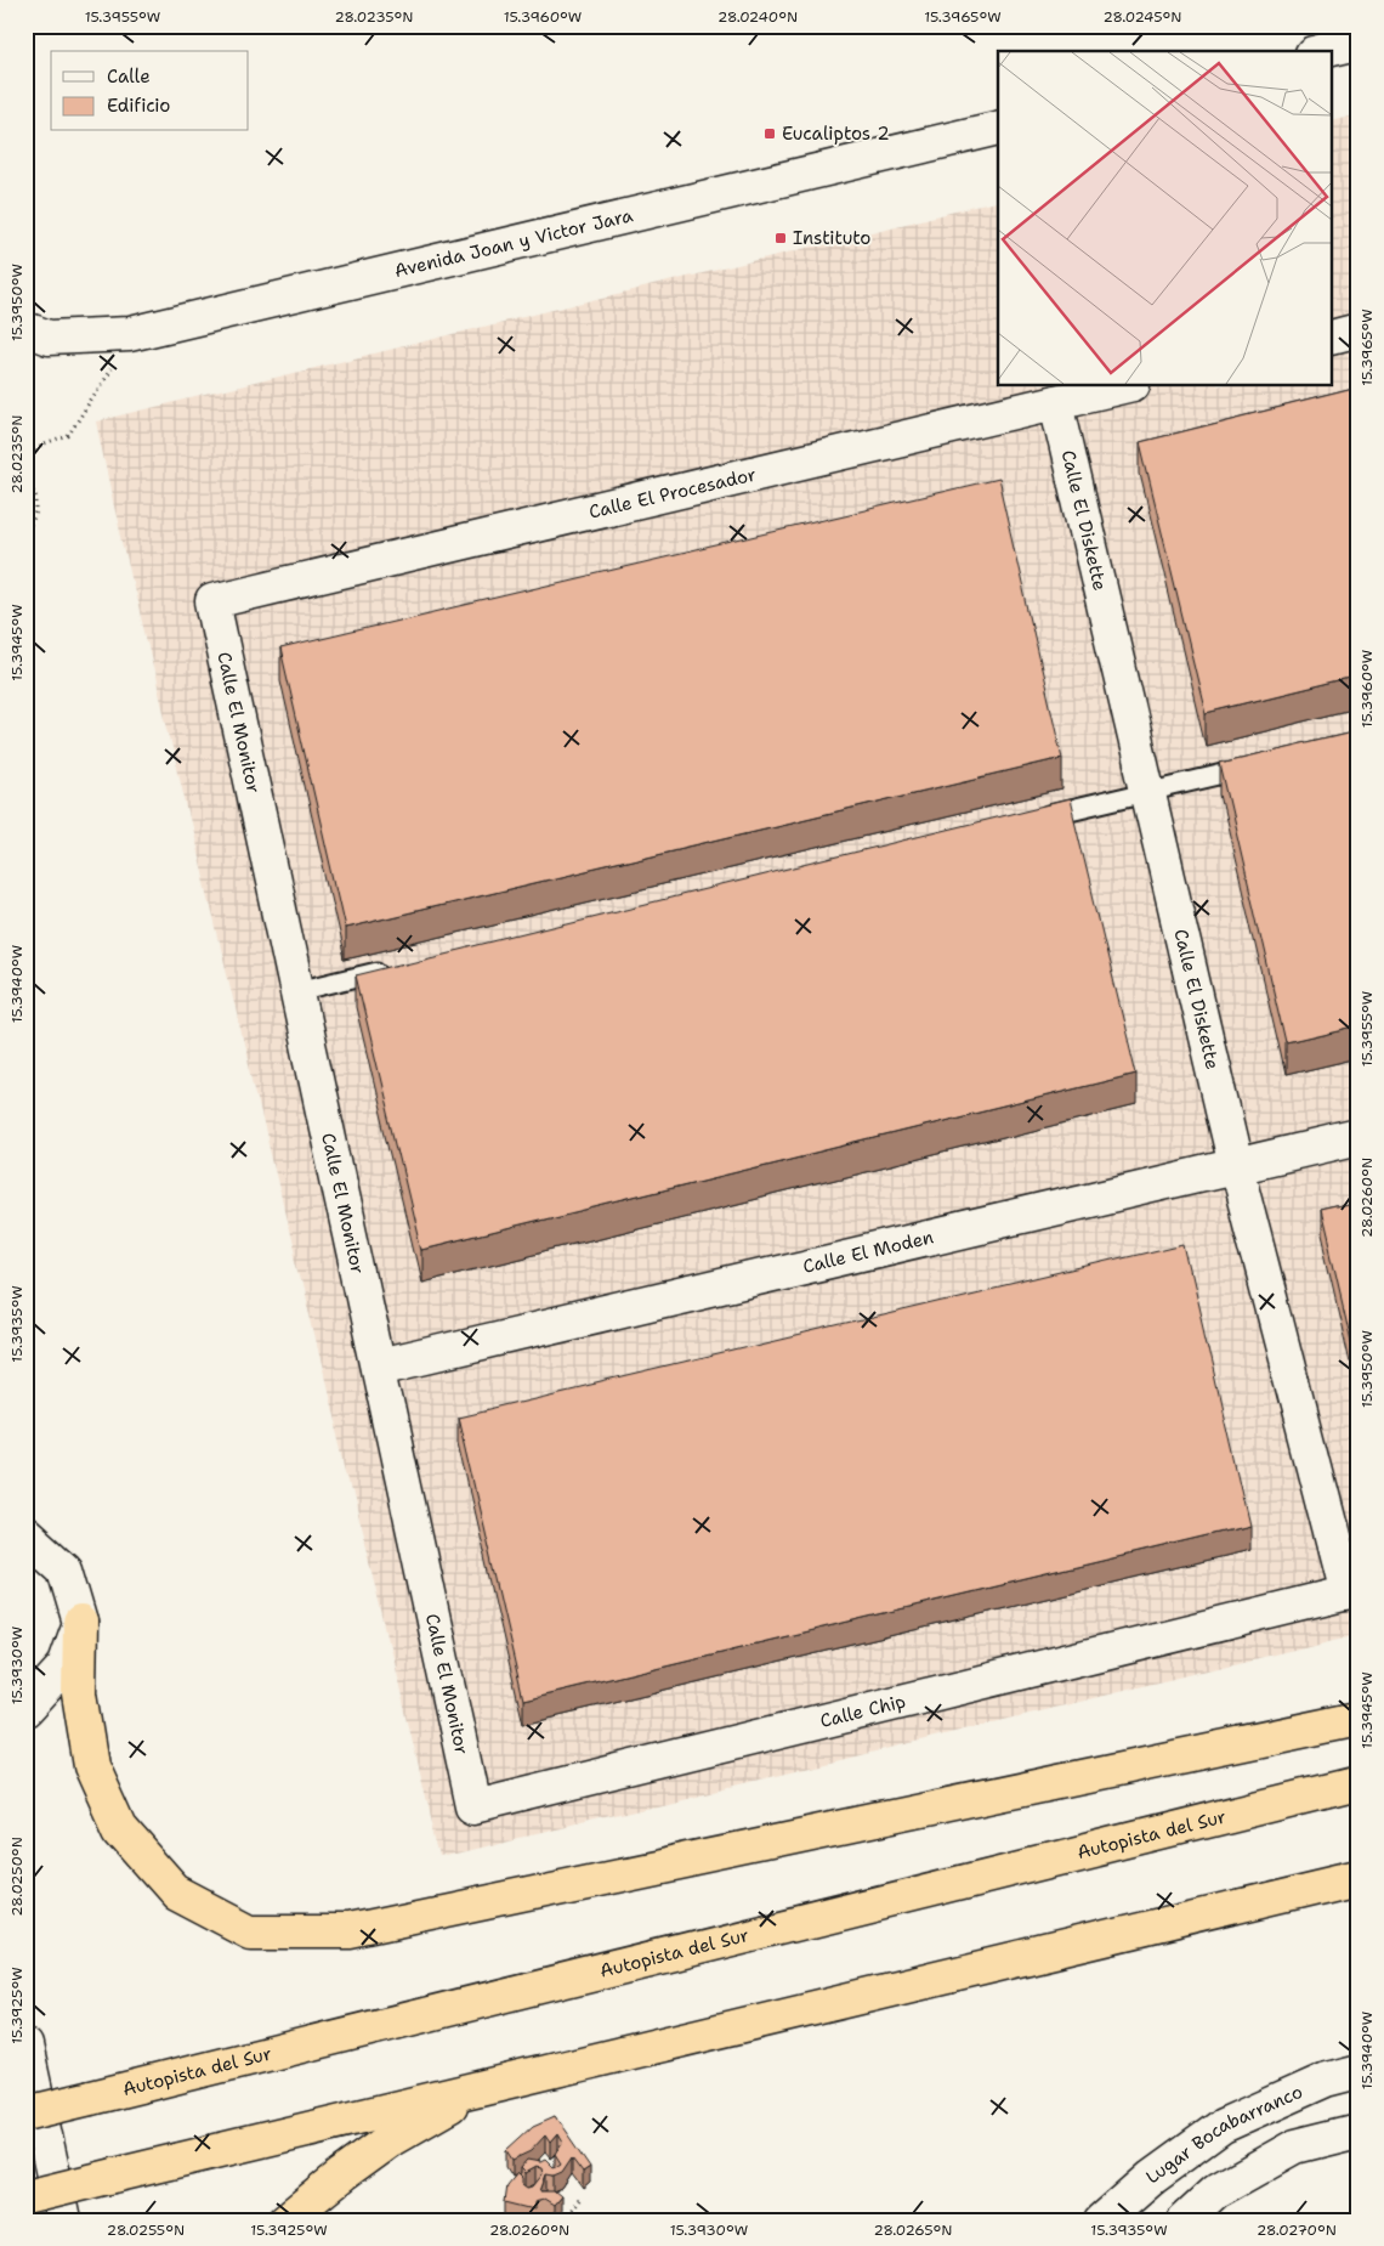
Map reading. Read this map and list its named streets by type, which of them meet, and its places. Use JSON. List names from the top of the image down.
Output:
{
  "streets": {
    "highway": ["Autopista del Sur"],
    "street": [
      "Avenida Joan y Victor Jara",
      "Calle El Procesador",
      "Calle El Diskette",
      "Calle El Monitor",
      "Calle El Moden",
      "Calle Chip",
      "Lugar Bocabarranco"
    ]
  },
  "crossings": [
    ["Calle El Procesador", "Calle El Diskette"],
    ["Calle El Procesador", "Calle El Monitor"],
    ["Calle El Diskette", "Calle El Moden"],
    ["Calle El Diskette", "Calle Chip"],
    ["Calle El Monitor", "Calle El Moden"],
    ["Calle El Monitor", "Calle Chip"]
  ],
  "places": {
    "transit": ["Eucaliptos 2", "Instituto"]
  },
  "legend": ["Calle", "Edificio"],
  "coordinates": [
    "15.3955°W",
    "28.0235°N",
    "15.3960°W",
    "28.0240°N",
    "15.3965°W",
    "28.0245°N",
    "15.3950°W",
    "15.3945°W",
    "15.3940°W",
    "28.0260°N",
    "15.3935°W",
    "15.3930°W",
    "28.0250°N",
    "15.3925°W",
    "28.0255°N",
    "28.0265°N",
    "28.0270°N"
  ]
}
